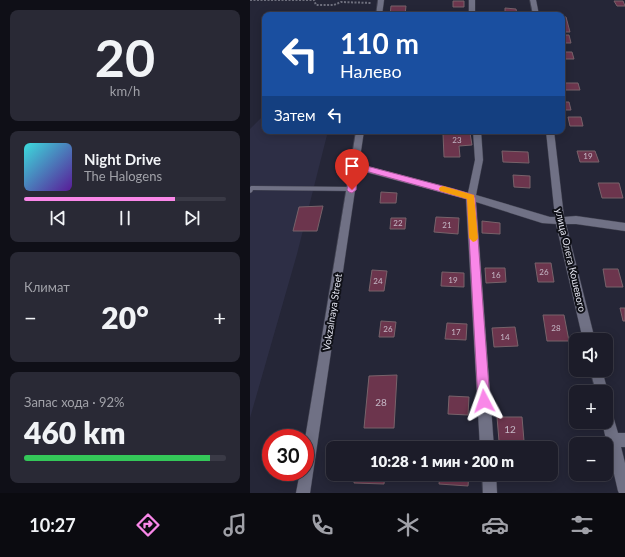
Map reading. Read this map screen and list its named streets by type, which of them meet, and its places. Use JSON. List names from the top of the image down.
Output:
{
  "streets": {
    "street": ["улица Олега Кошевого", "Vokzalnaya Street"]
  },
  "house_numbers": [
    "23",
    "19",
    "22",
    "21",
    "26",
    "16",
    "19",
    "24",
    "28",
    "26",
    "17",
    "14",
    "28",
    "12"
  ],
  "page": {
    "tile": [
      ["20", "km/h"],
      "Климат",
      ["Запас хода · 92%", "460 km"]
    ],
    "turn": ["110 m", "Налево"],
    "then": "Затем",
    "song": ["Night Drive", "The Halogens"],
    "heat": ["−", "20°", "+"],
    "map_buttons": ["+", "−"],
    "limit": "30",
    "trip": "10:28 · 1 мин · 200 m",
    "tabs": "10:27"
  }
}
